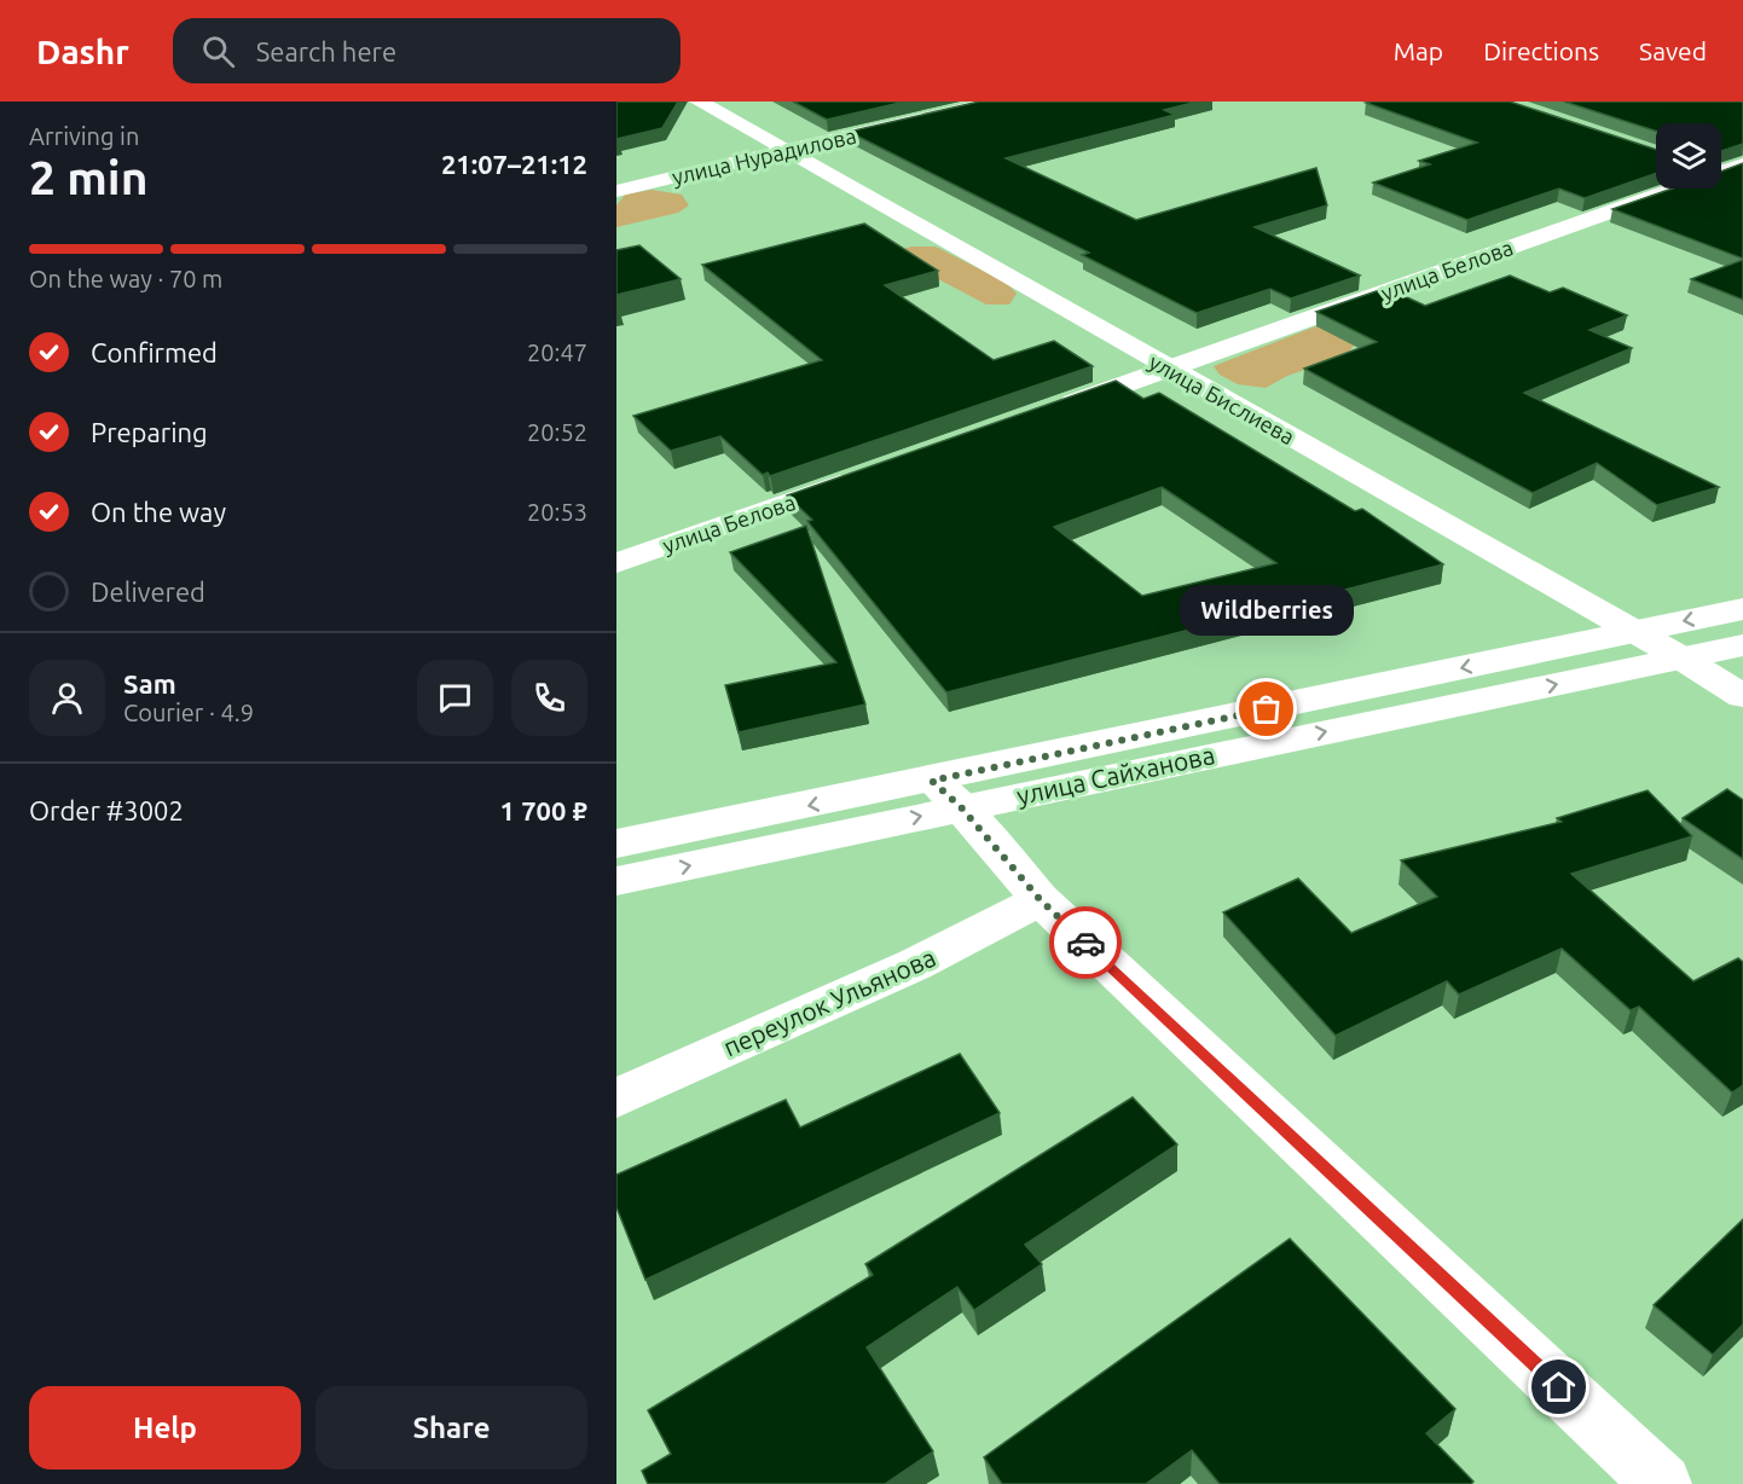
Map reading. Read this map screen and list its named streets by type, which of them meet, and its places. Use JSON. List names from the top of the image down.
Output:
{
  "streets": {
    "street": [
      "улица Нурадилова",
      "улица Белова",
      "улица Бислиева",
      "улица Сайханова",
      "переулок Ульянова"
    ]
  },
  "crossings": [
    ["улица Нурадилова", "улица Бислиева"],
    ["улица Белова", "улица Бислиева"],
    ["улица Бислиева", "улица Сайханова"]
  ],
  "places": ["Wildberries"],
  "page": {
    "header": "Dashr",
    "search": "Search here",
    "nav": ["Map", "Directions", "Saved"],
    "heading": ["2 min", "Arriving in", "21:07–21:12"],
    "panel": [
      "Sam",
      "Courier · 4.9",
      "Order #3002",
      "1 700 ₽"
    ],
    "bar": "On the way · 70 m",
    "list": [
      ["Confirmed", "20:47"],
      ["Preparing", "20:52"],
      ["On the way", "20:53"],
      "Delivered"
    ],
    "bubble": "Wildberries",
    "buttons": ["Help", "Share"]
  }
}
